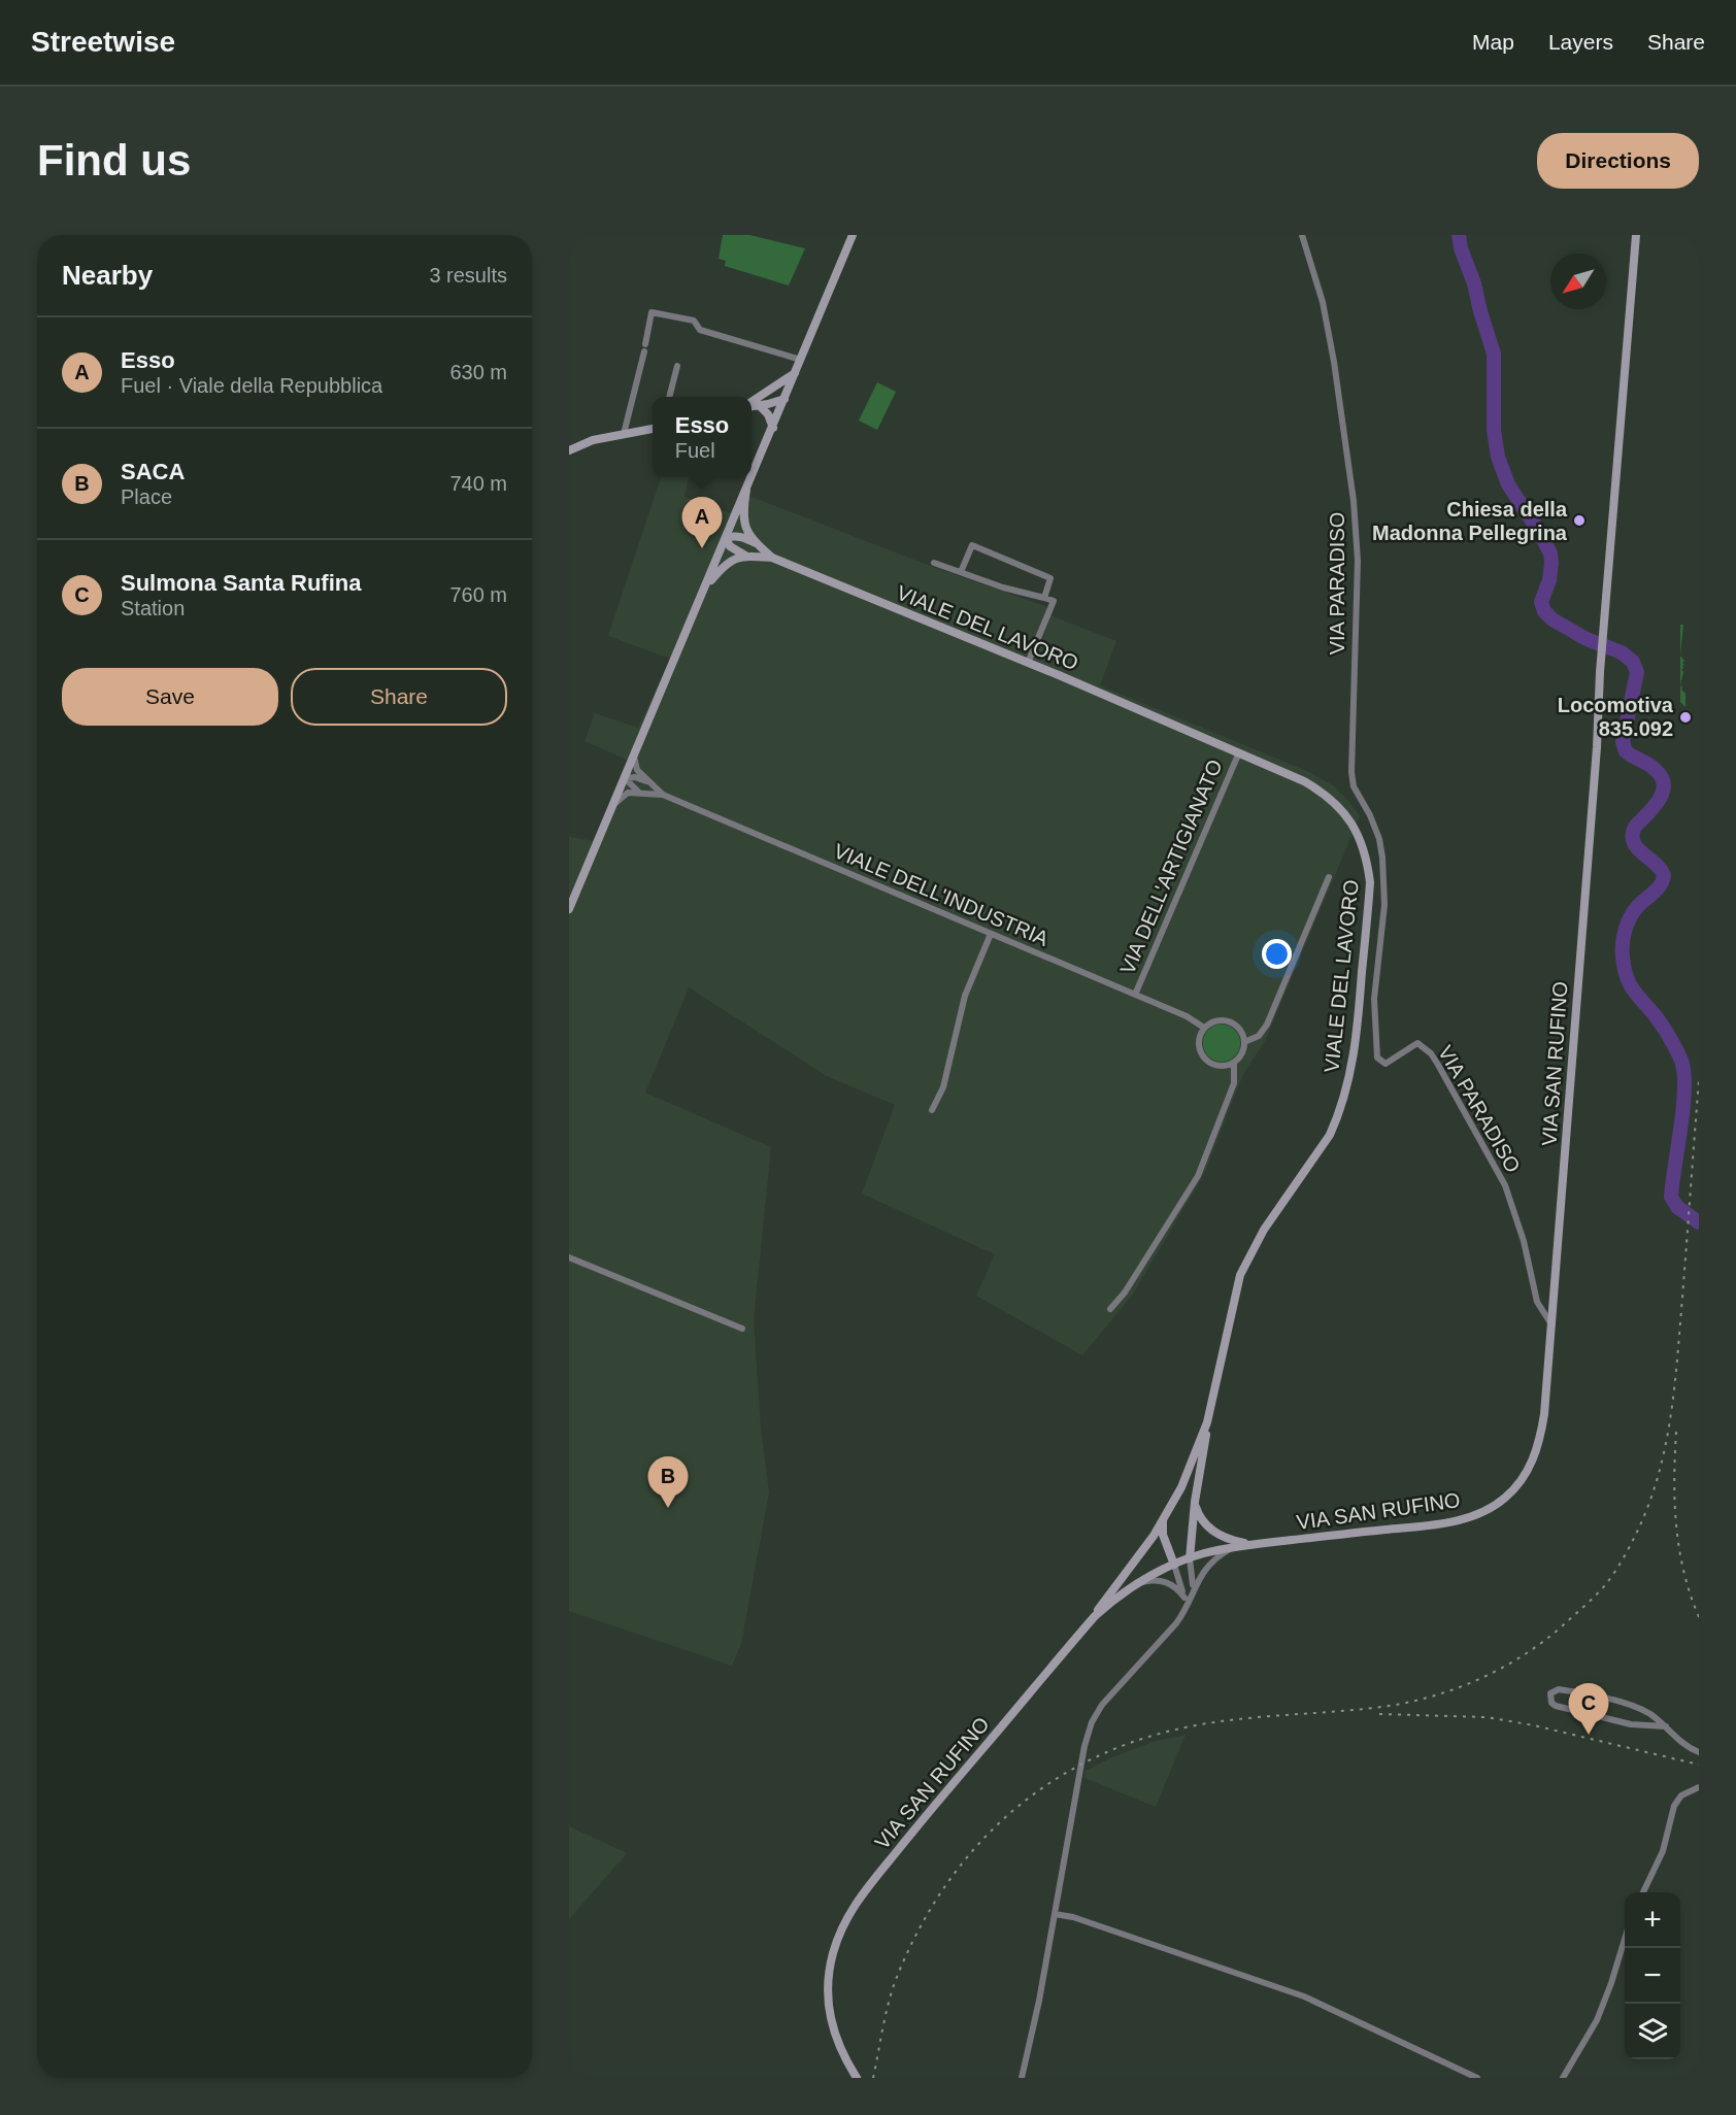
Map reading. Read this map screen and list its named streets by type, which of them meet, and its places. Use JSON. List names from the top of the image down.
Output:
{
  "streets": {
    "street": [
      "VIA PARADISO",
      "VIALE DEL LAVORO",
      "VIA DELL'ARTIGIANATO",
      "VIALE DELL'INDUSTRIA",
      "VIA SAN RUFINO"
    ]
  },
  "crossings": [
    ["VIA PARADISO", "VIA SAN RUFINO"],
    ["VIALE DEL LAVORO", "VIA DELL'ARTIGIANATO"],
    ["VIALE DEL LAVORO", "VIA SAN RUFINO"],
    ["VIA DELL'ARTIGIANATO", "VIALE DELL'INDUSTRIA"]
  ],
  "places": ["Chiesa della Madonna Pellegrina", "Locomotiva 835.092"],
  "north": "bottom left",
  "page": {
    "header": "Streetwise",
    "nav": ["Map", "Layers", "Share"],
    "buttons": [
      "Directions",
      ["Save", "Share"]
    ],
    "title": "Find us",
    "heading": ["Nearby", "3 results"],
    "list": [
      {
        "mark": "A",
        "name": "Esso",
        "note": "Fuel · Viale della Repubblica",
        "value": "630 m"
      },
      {
        "mark": "B",
        "name": "SACA",
        "note": "Place",
        "value": "740 m"
      },
      {
        "mark": "C",
        "name": "Sulmona Santa Rufina",
        "note": "Station",
        "value": "760 m"
      }
    ],
    "popup": ["Esso", "Fuel"],
    "pins": ["A", "B", "C"],
    "map_buttons": ["+", "−"]
  }
}
